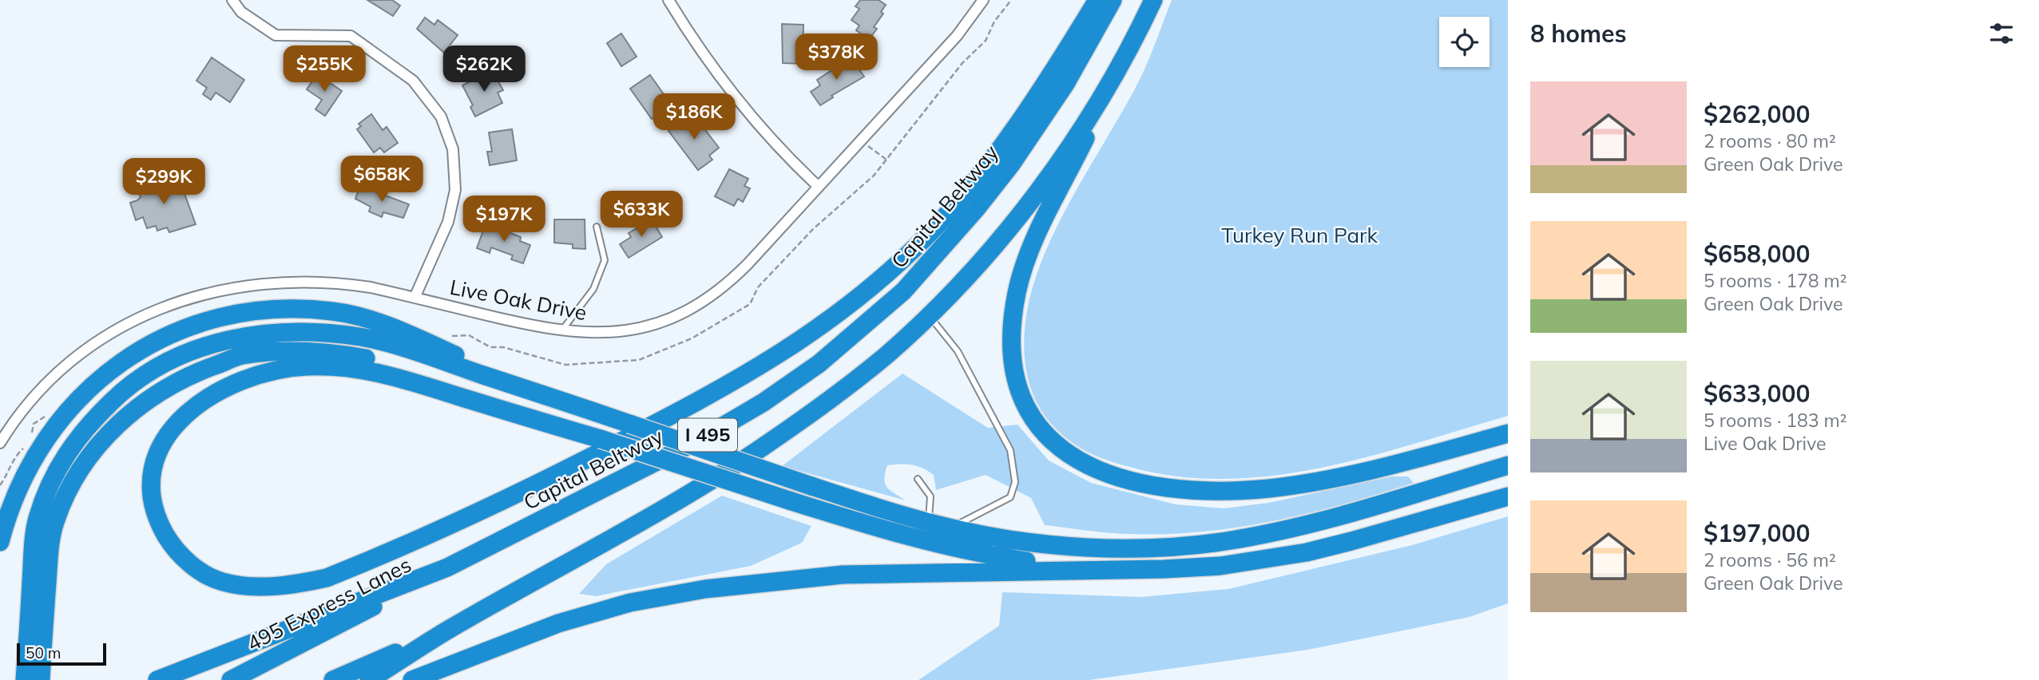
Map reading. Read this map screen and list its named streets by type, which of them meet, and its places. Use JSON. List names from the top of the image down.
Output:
{
  "streets": {
    "highway": ["Capital Beltway", "I 495", "495 Express Lanes"],
    "street": ["Live Oak Drive"]
  },
  "crossings": [
    ["Capital Beltway", "495 Express Lanes"]
  ],
  "parks": ["Turkey Run Park"],
  "scale_bar": "50 m",
  "page": {
    "heading": "8 homes",
    "price": [
      "$378K",
      "$255K",
      "$262K",
      "$186K",
      "$658K",
      "$299K",
      "$633K",
      "$197K"
    ],
    "list": [
      {
        "name": "$262,000",
        "note": "2 rooms · 80 m² · Green Oak Drive"
      },
      {
        "name": "$658,000",
        "note": "5 rooms · 178 m² · Green Oak Drive"
      },
      {
        "name": "$633,000",
        "note": "5 rooms · 183 m² · Live Oak Drive"
      },
      {
        "name": "$197,000",
        "note": "2 rooms · 56 m² · Green Oak Drive"
      }
    ],
    "scale": "50 m"
  }
}
